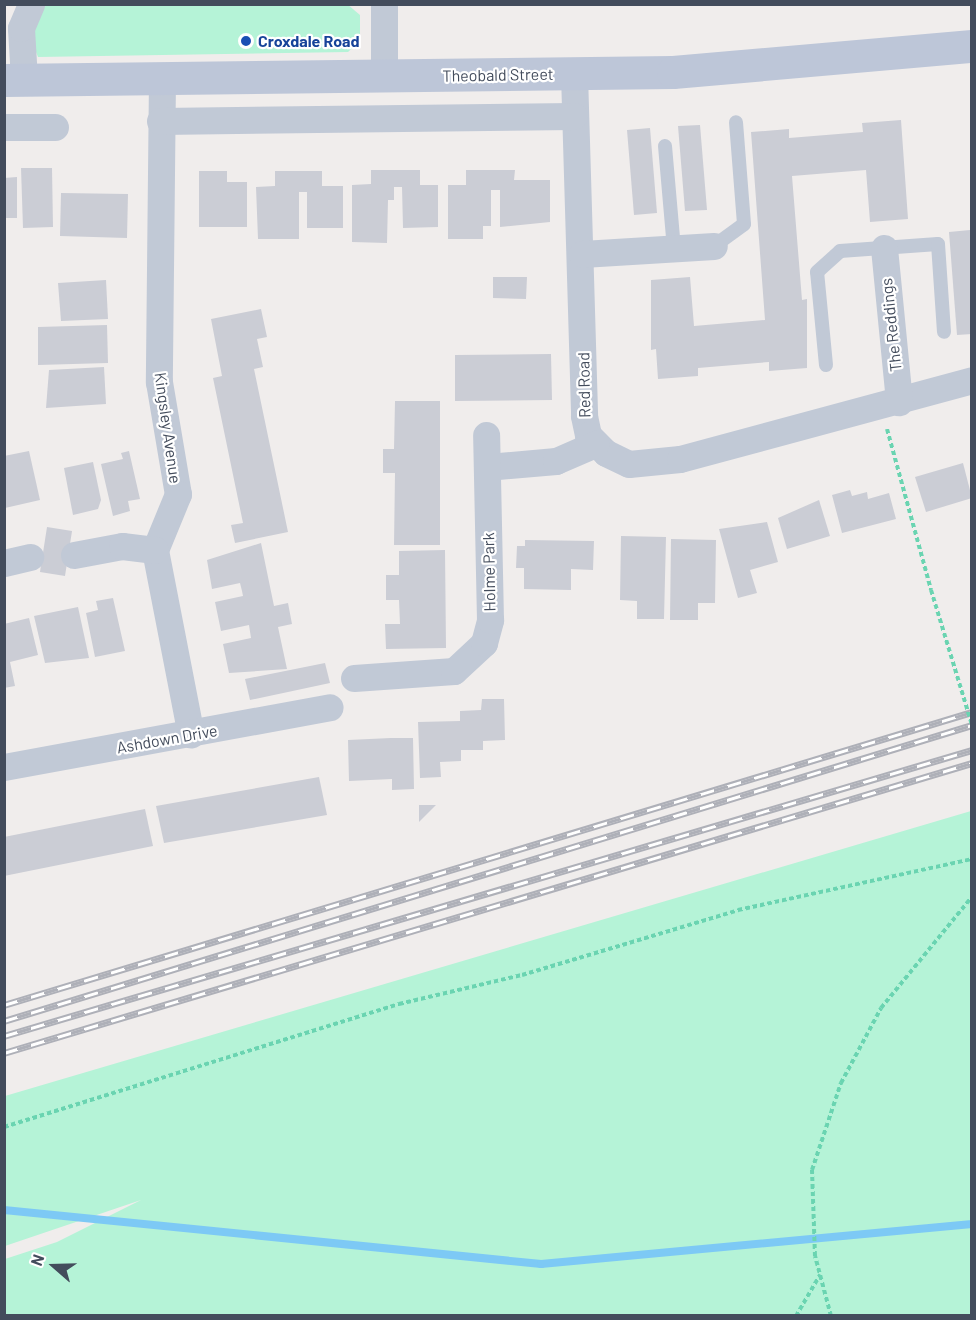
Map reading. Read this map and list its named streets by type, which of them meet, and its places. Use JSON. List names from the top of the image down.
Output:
{
  "streets": {
    "street": [
      "Theobald Street",
      "The Reddings",
      "Red Road",
      "Kingsley Avenue",
      "Holme Park",
      "Ashdown Drive"
    ]
  },
  "crossings": [
    ["Theobald Street", "Red Road"],
    ["Theobald Street", "Kingsley Avenue"]
  ],
  "places": ["Croxdale Road"],
  "north": "left"
}
